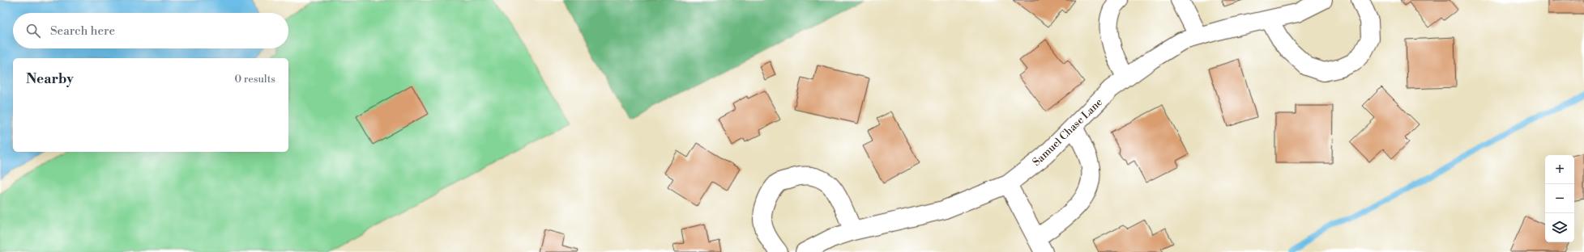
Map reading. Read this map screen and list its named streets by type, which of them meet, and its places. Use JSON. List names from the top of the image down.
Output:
{
  "streets": {
    "street": ["Samuel Chase Lane"]
  },
  "page": {
    "search": "Search here",
    "heading": ["Nearby", "0 results"],
    "map_buttons": ["+", "−"]
  }
}
